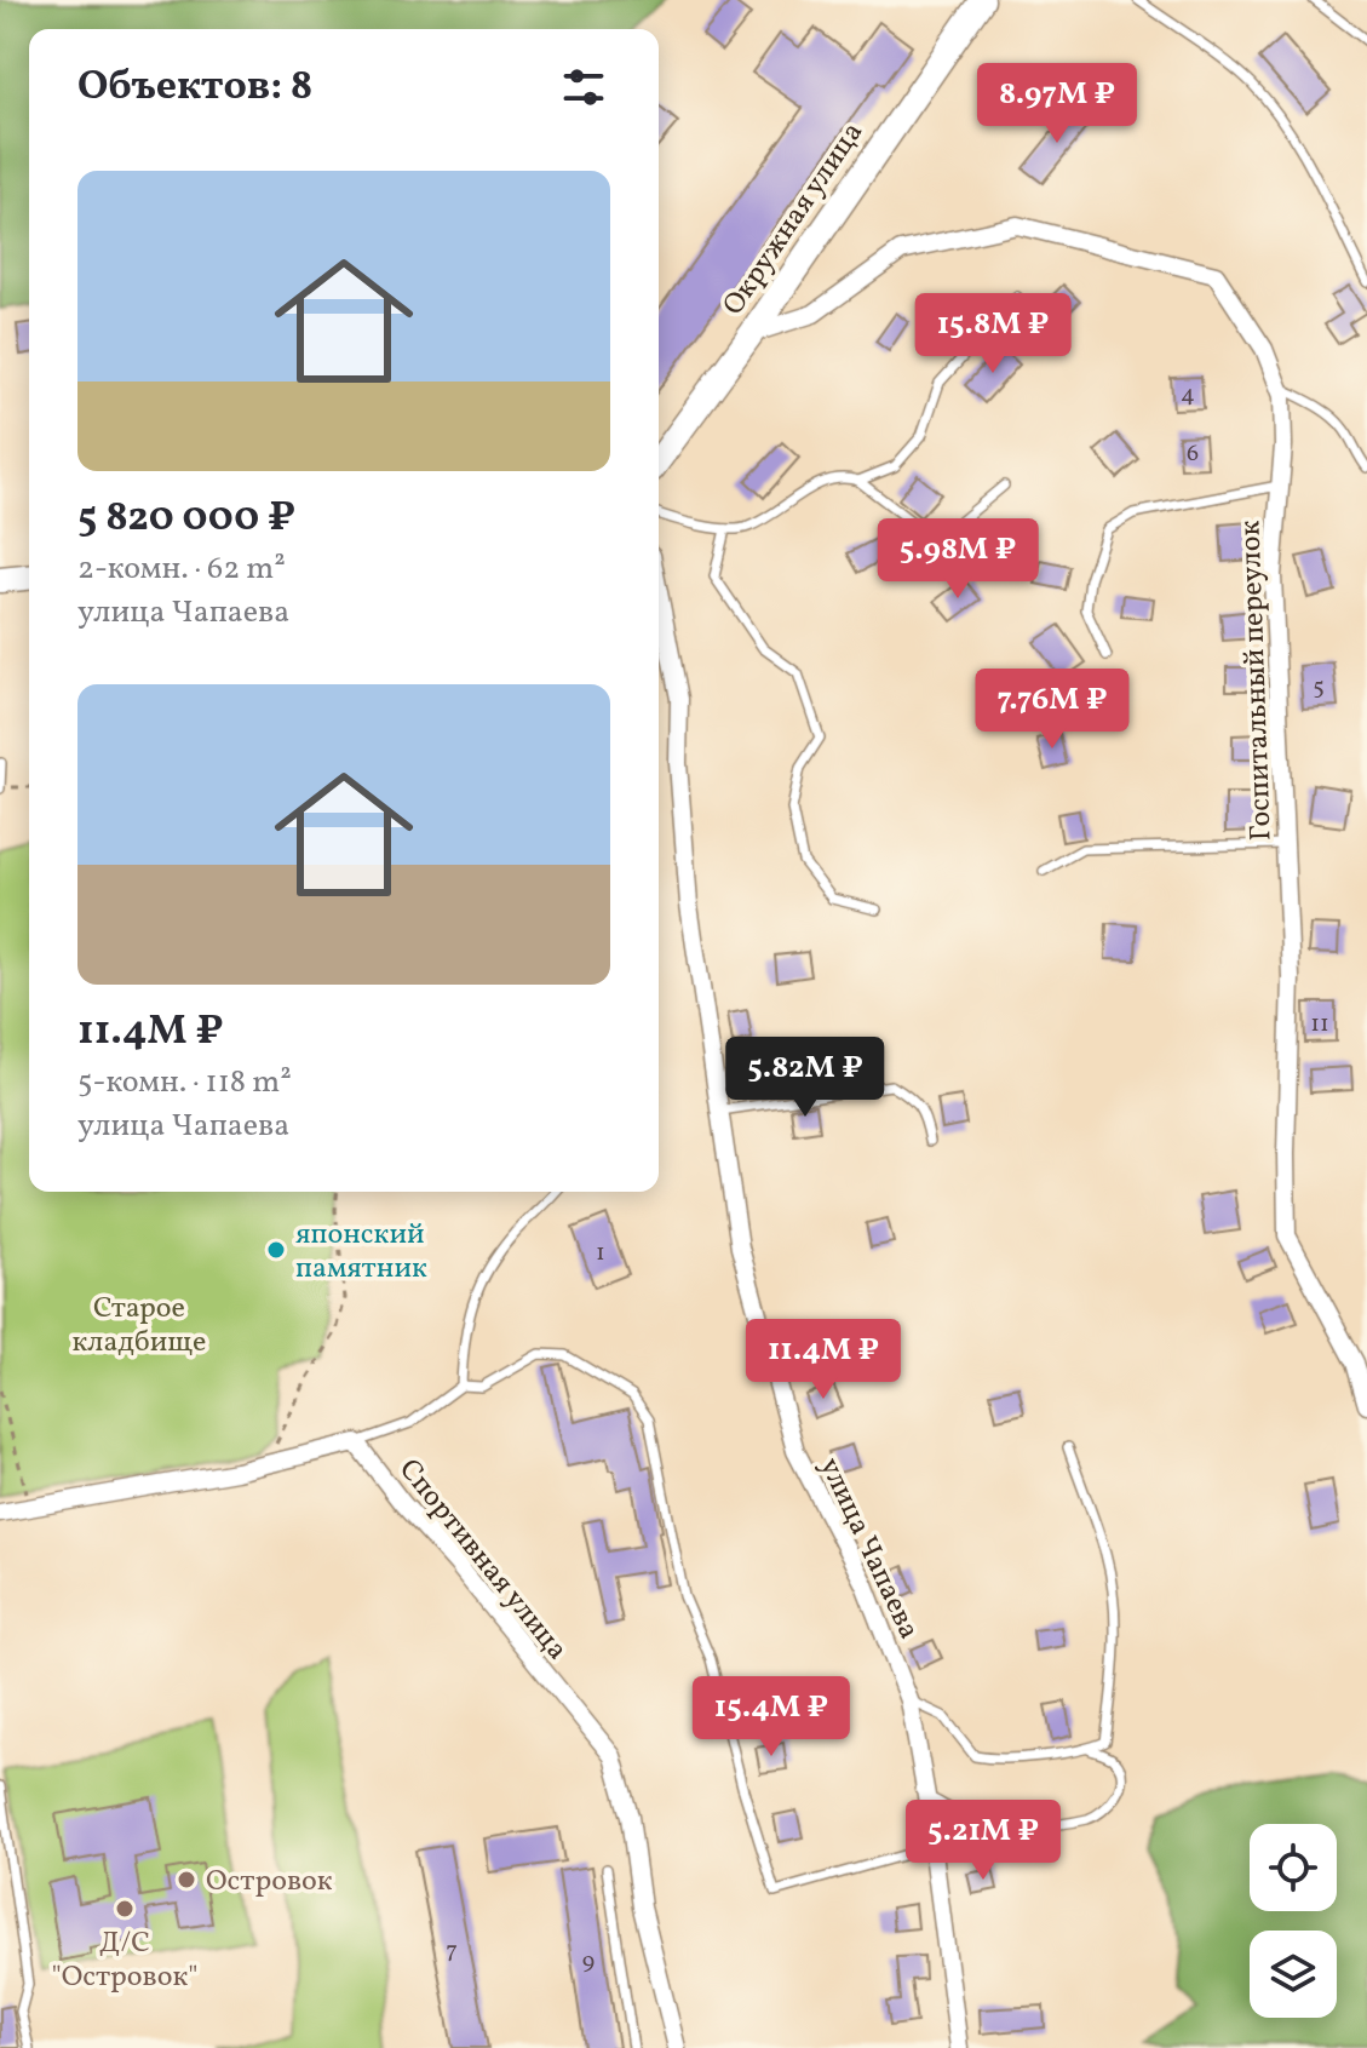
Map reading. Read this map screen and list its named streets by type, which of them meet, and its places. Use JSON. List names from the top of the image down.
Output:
{
  "streets": {
    "main road": ["Окружная улица"],
    "street": ["Госпитальный переулок", "улица Чапаева", "Спортивная улица"]
  },
  "crossings": [
    ["Окружная улица", "Госпитальный переулок"]
  ],
  "parks": ["Старое кладбище"],
  "places": ["японский памятник", "Островок", "Д/С \"Островок\""],
  "house_numbers": [
    "4",
    "6",
    "5",
    "11",
    "1",
    "7",
    "9"
  ],
  "page": {
    "heading": "Объектов: 8",
    "price": [
      "8.97M ₽",
      "15.8M ₽",
      "5.98M ₽",
      "7.76M ₽",
      "5.82M ₽",
      "11.4M ₽",
      "15.4M ₽",
      "5.21M ₽"
    ],
    "list": [
      {
        "name": "5 820 000 ₽",
        "note": "2-комн. · 62 m² · улица Чапаева"
      },
      {
        "name": "11.4M ₽",
        "note": "5-комн. · 118 m² · улица Чапаева"
      }
    ]
  }
}
